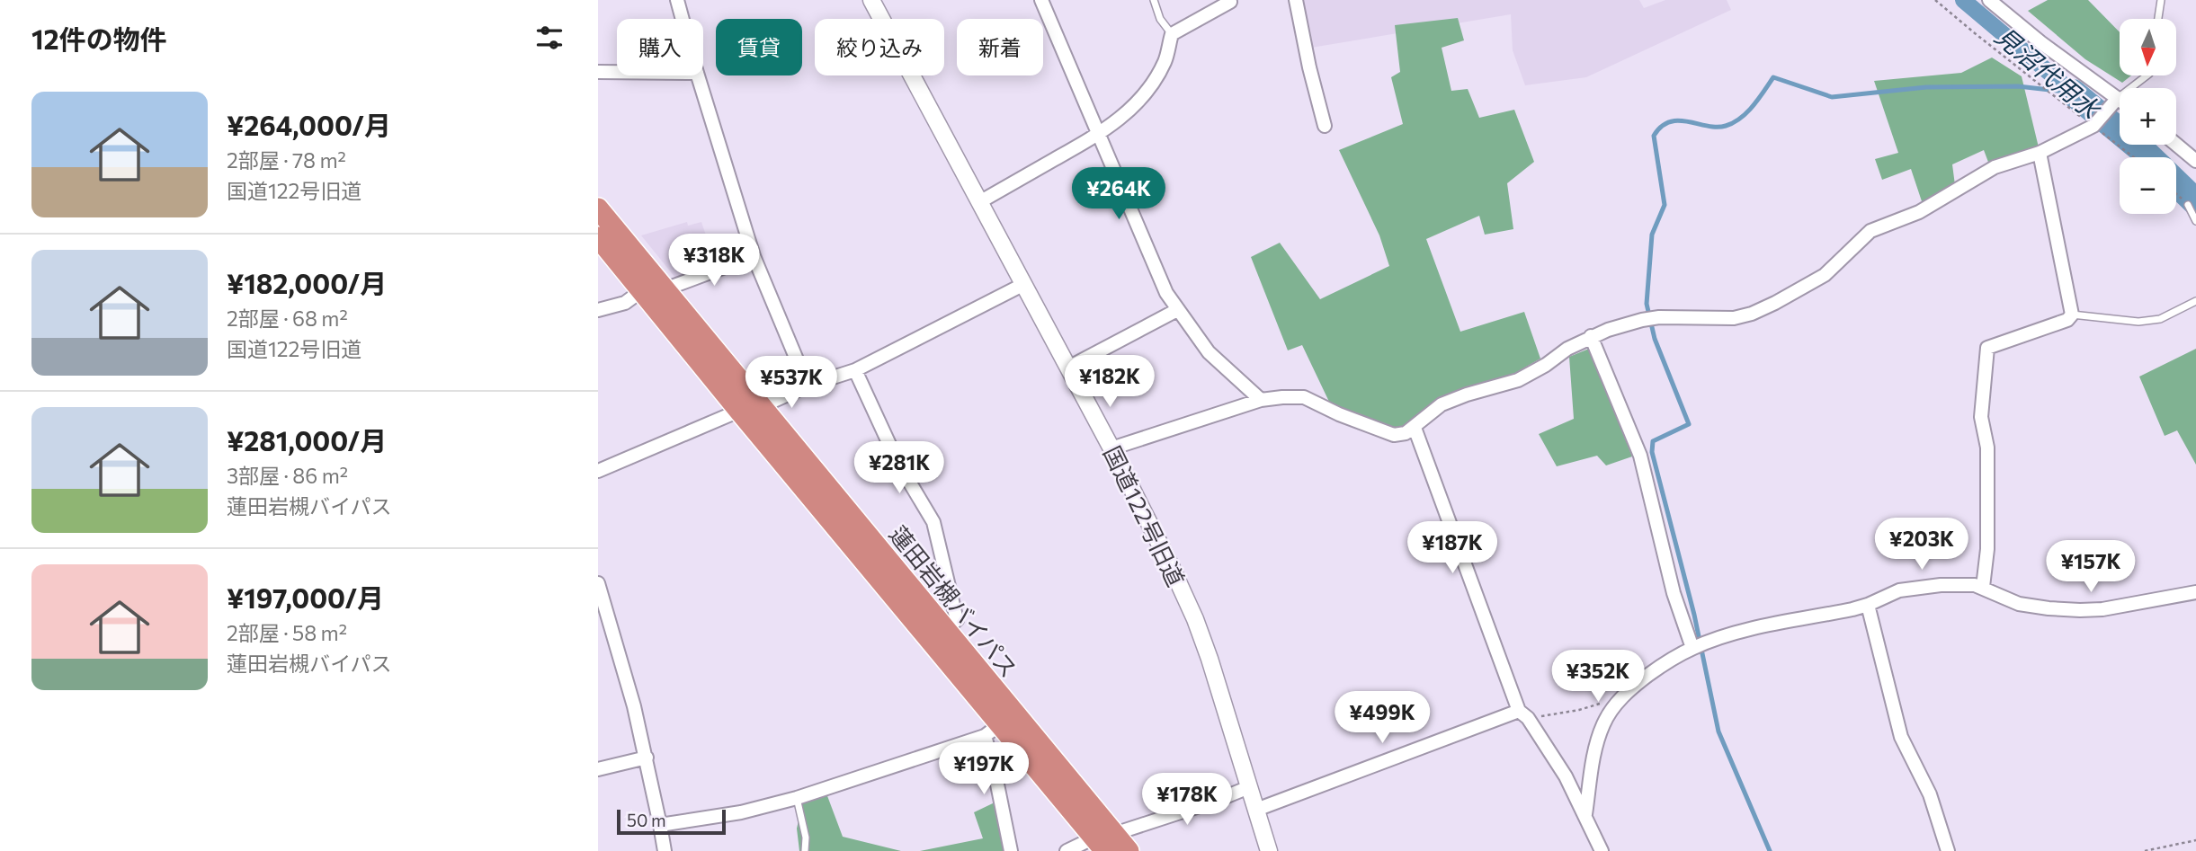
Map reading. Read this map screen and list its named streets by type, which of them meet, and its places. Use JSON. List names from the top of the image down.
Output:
{
  "streets": {
    "highway": ["蓮田岩槻バイパス"],
    "street": ["国道122号旧道"]
  },
  "water": ["見沼代用水"],
  "scale_bar": "50 m",
  "north": "bottom",
  "page": {
    "heading": "12件の物件",
    "map_buttons": ["+", "−"],
    "chip": [
      "購入",
      "賃貸",
      "絞り込み",
      "新着"
    ],
    "list": [
      {
        "name": "¥264,000/月",
        "note": "2部屋 · 78 m² · 国道122号旧道"
      },
      {
        "name": "¥182,000/月",
        "note": "2部屋 · 68 m² · 国道122号旧道"
      },
      {
        "name": "¥281,000/月",
        "note": "3部屋 · 86 m² · 蓮田岩槻バイパス"
      },
      {
        "name": "¥197,000/月",
        "note": "2部屋 · 58 m² · 蓮田岩槻バイパス"
      }
    ],
    "price": [
      "¥264K",
      "¥318K",
      "¥182K",
      "¥537K",
      "¥281K",
      "¥203K",
      "¥187K",
      "¥157K",
      "¥352K",
      "¥499K",
      "¥197K",
      "¥178K"
    ],
    "scale": "50 m"
  }
}
